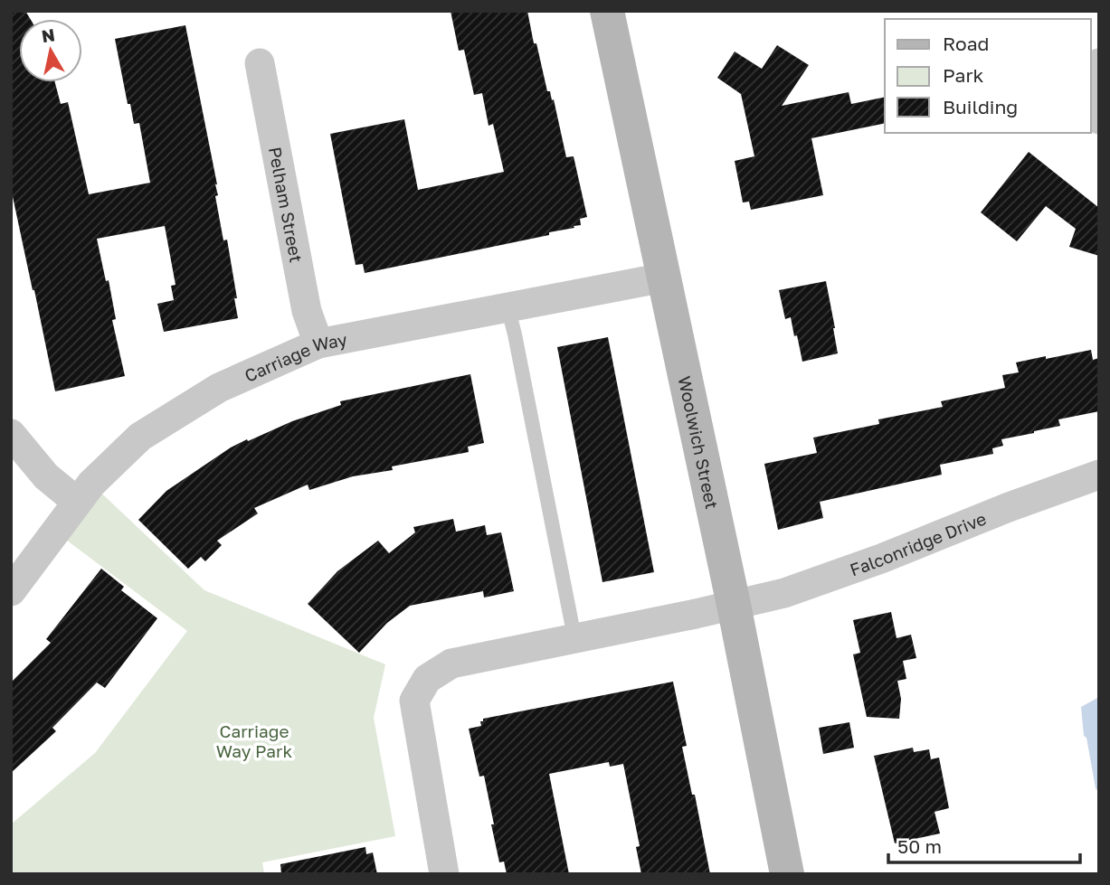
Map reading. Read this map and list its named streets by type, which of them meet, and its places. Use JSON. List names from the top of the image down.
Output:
{
  "streets": {
    "street": [
      "Pelham Street",
      "Carriage Way",
      "Woolwich Street",
      "Falconridge Drive"
    ]
  },
  "crossings": [
    ["Pelham Street", "Carriage Way"],
    ["Carriage Way", "Woolwich Street"],
    ["Woolwich Street", "Falconridge Drive"]
  ],
  "parks": ["Carriage Way Park"],
  "legend": ["Road", "Park", "Building"],
  "scale_bar": "50 m",
  "north": "top"
}
